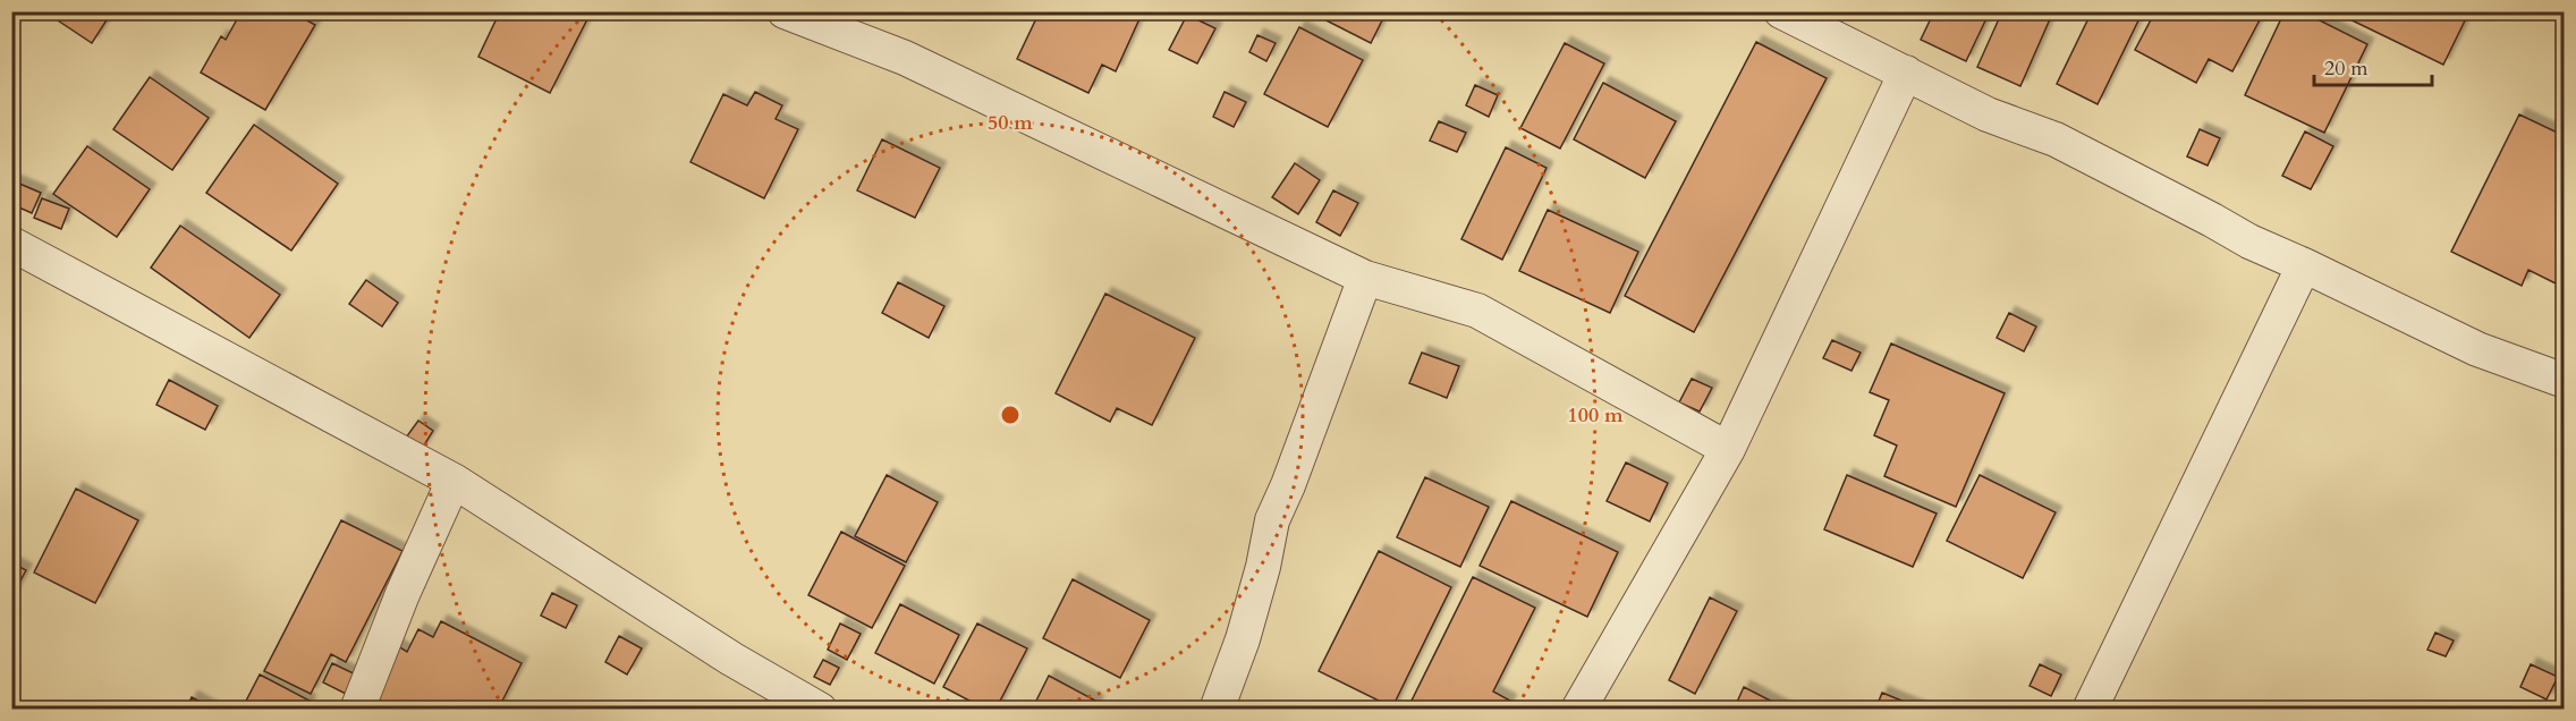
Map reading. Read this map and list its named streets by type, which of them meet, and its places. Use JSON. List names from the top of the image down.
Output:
{
  "scale_bar": "20 m",
  "rings": ["50 m", "100 m"]
}
